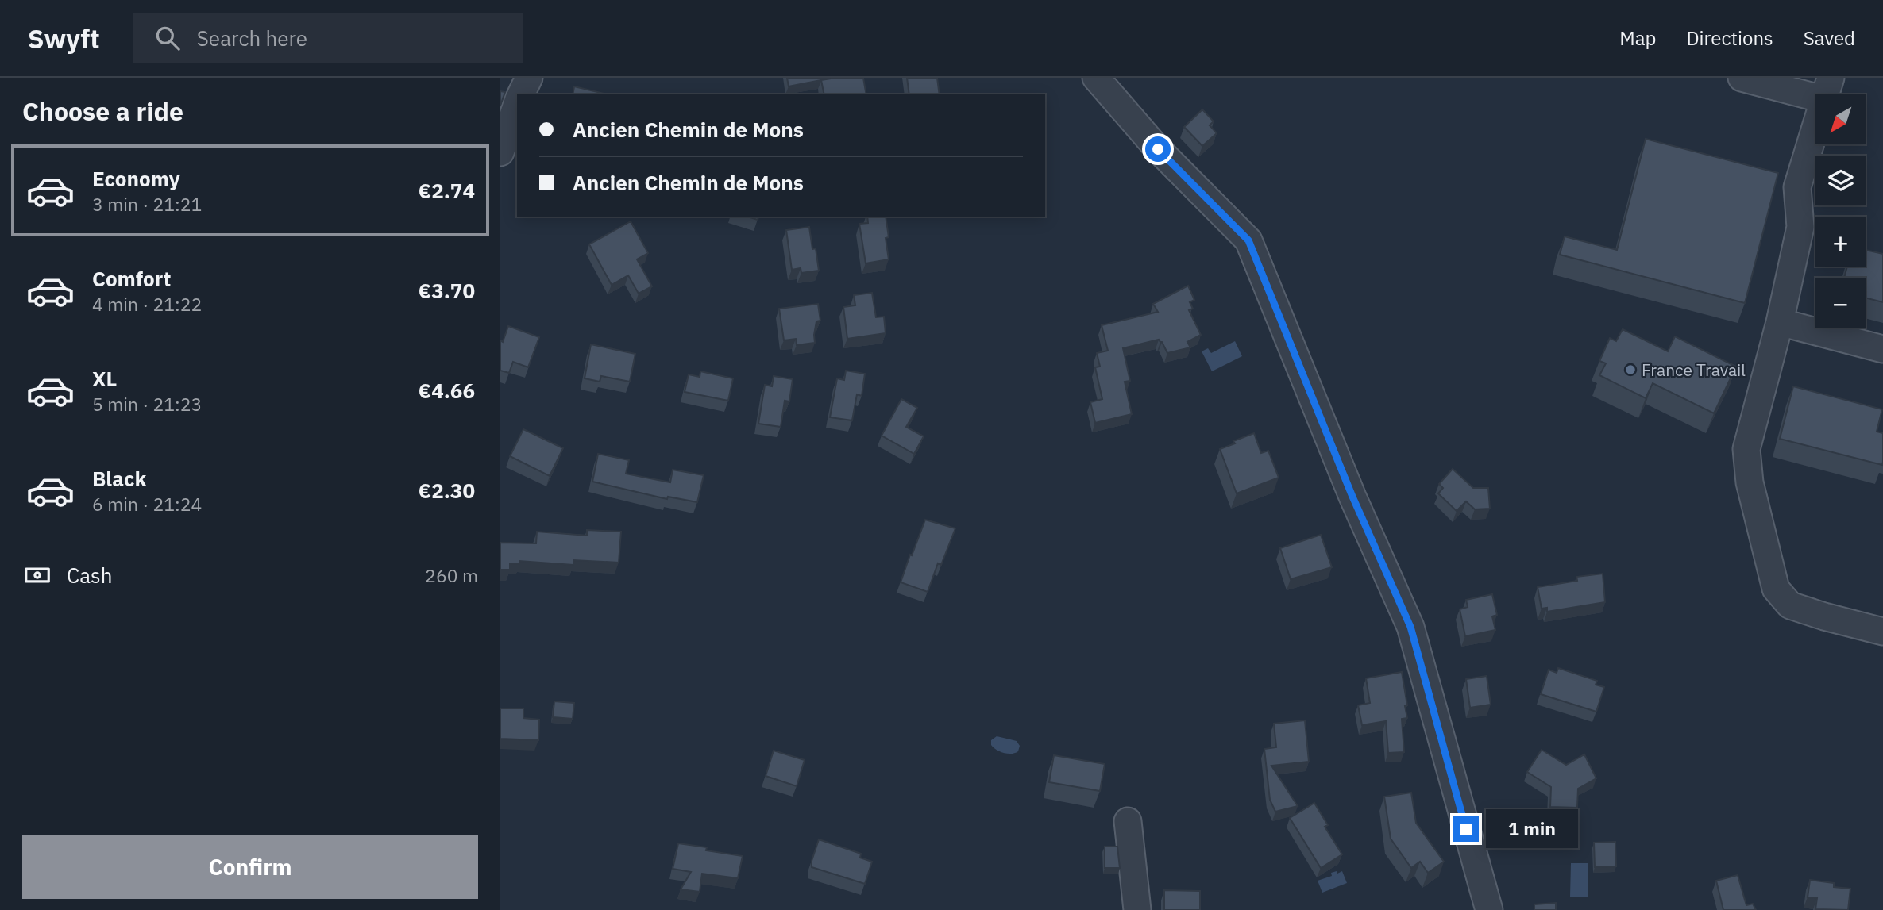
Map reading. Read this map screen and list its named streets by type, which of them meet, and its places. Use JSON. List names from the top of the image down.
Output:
{
  "places": ["France Travail"],
  "north": "bottom left",
  "page": {
    "header": "Swyft",
    "search": "Search here",
    "nav": ["Map", "Directions", "Saved"],
    "heading": "Choose a ride",
    "map_buttons": ["+", "−"],
    "banner": ["Ancien Chemin de Mons", "Ancien Chemin de Mons"],
    "list": [
      {
        "name": "Economy",
        "note": "3 min · 21:21",
        "value": "€2.74"
      },
      {
        "name": "Comfort",
        "note": "4 min · 21:22",
        "value": "€3.70"
      },
      {
        "name": "XL",
        "note": "5 min · 21:23",
        "value": "€4.66"
      },
      {
        "name": "Black",
        "note": "6 min · 21:24",
        "value": "€2.30"
      }
    ],
    "pay": ["Cash", "260 m"],
    "bubble": "1 min",
    "buttons": "Confirm"
  }
}
